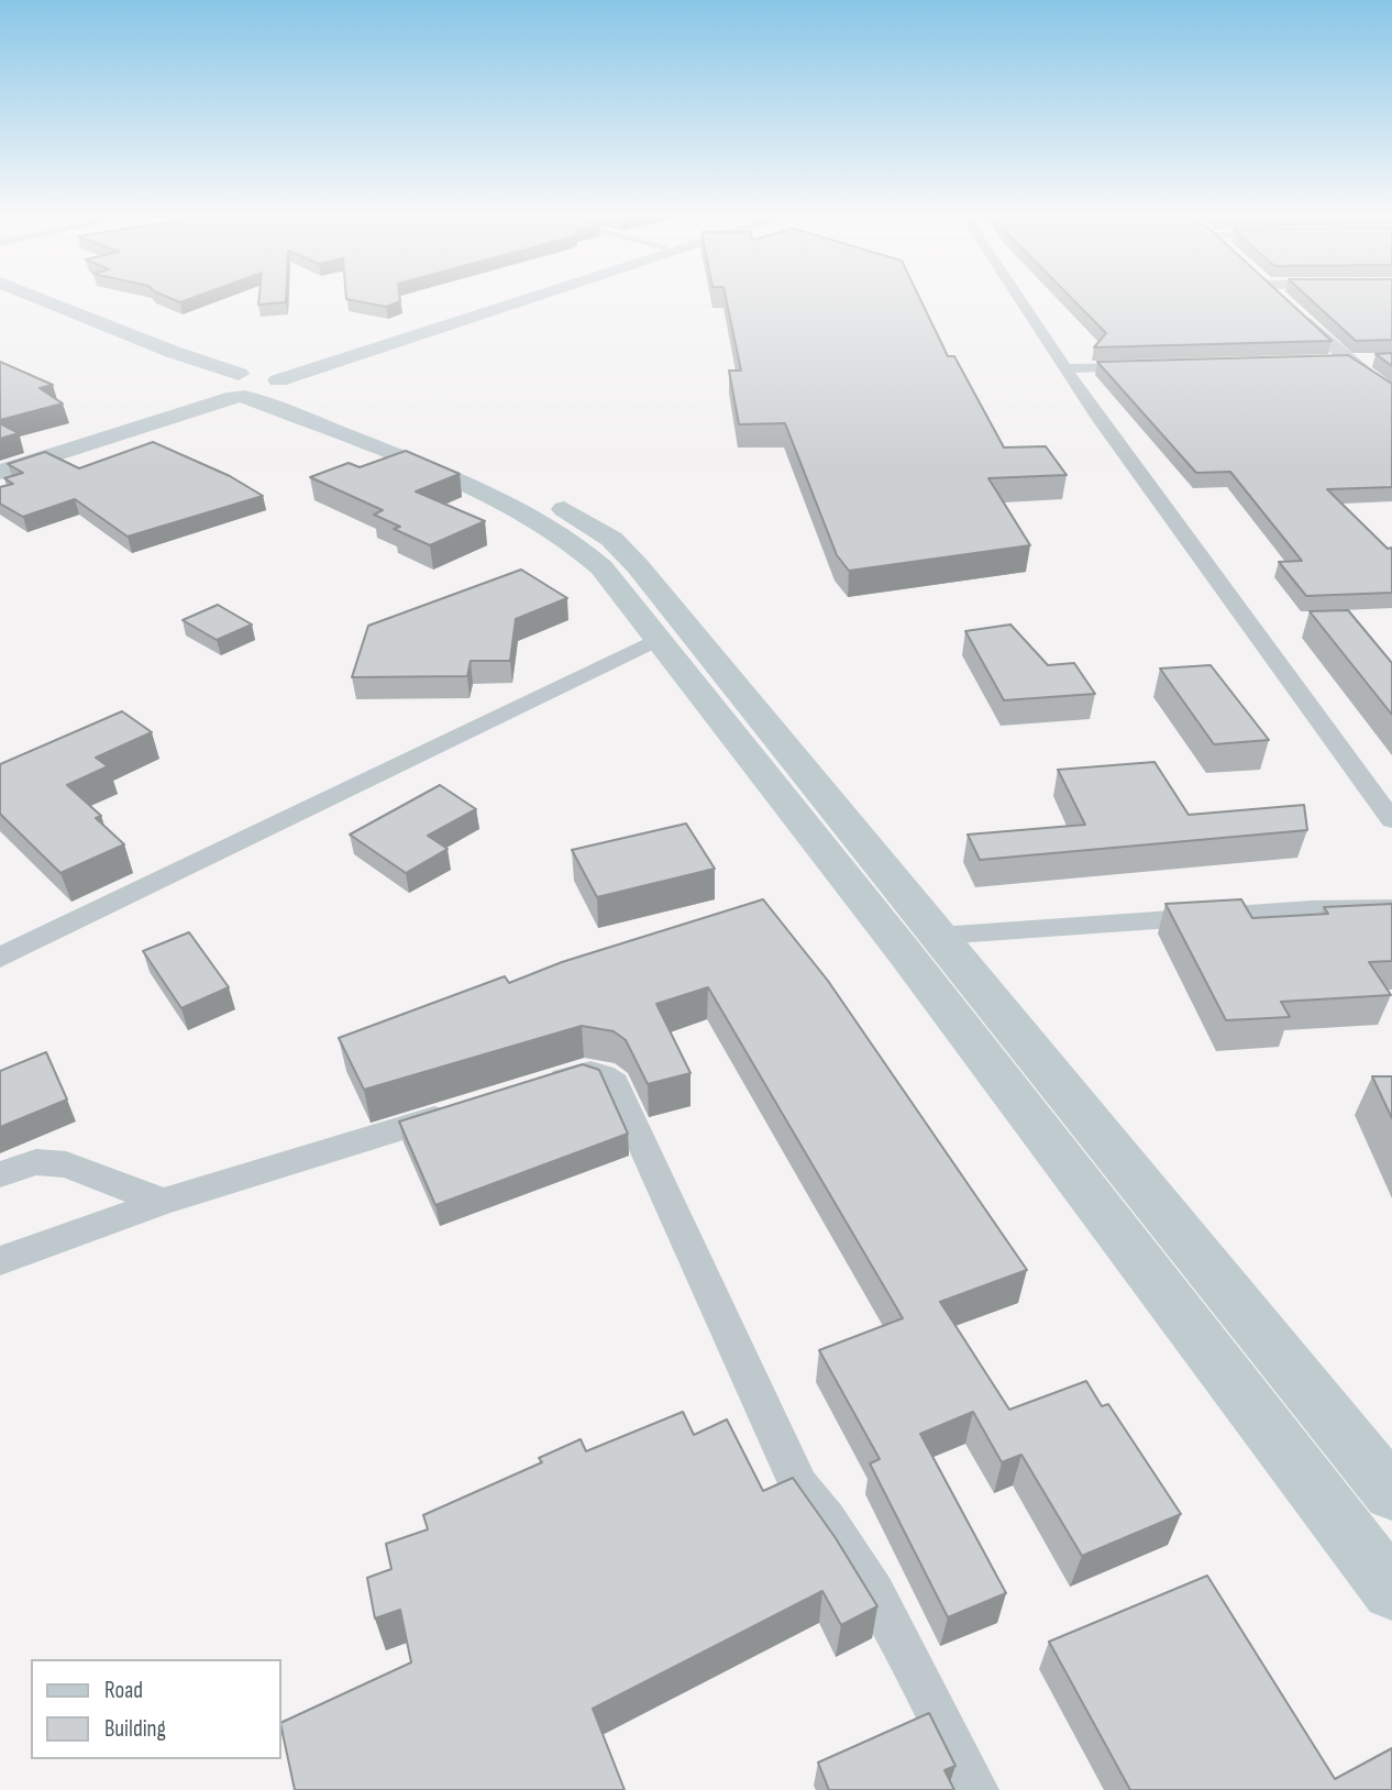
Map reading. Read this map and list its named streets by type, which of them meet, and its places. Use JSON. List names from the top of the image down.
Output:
{
  "legend": ["Road", "Building"]
}
